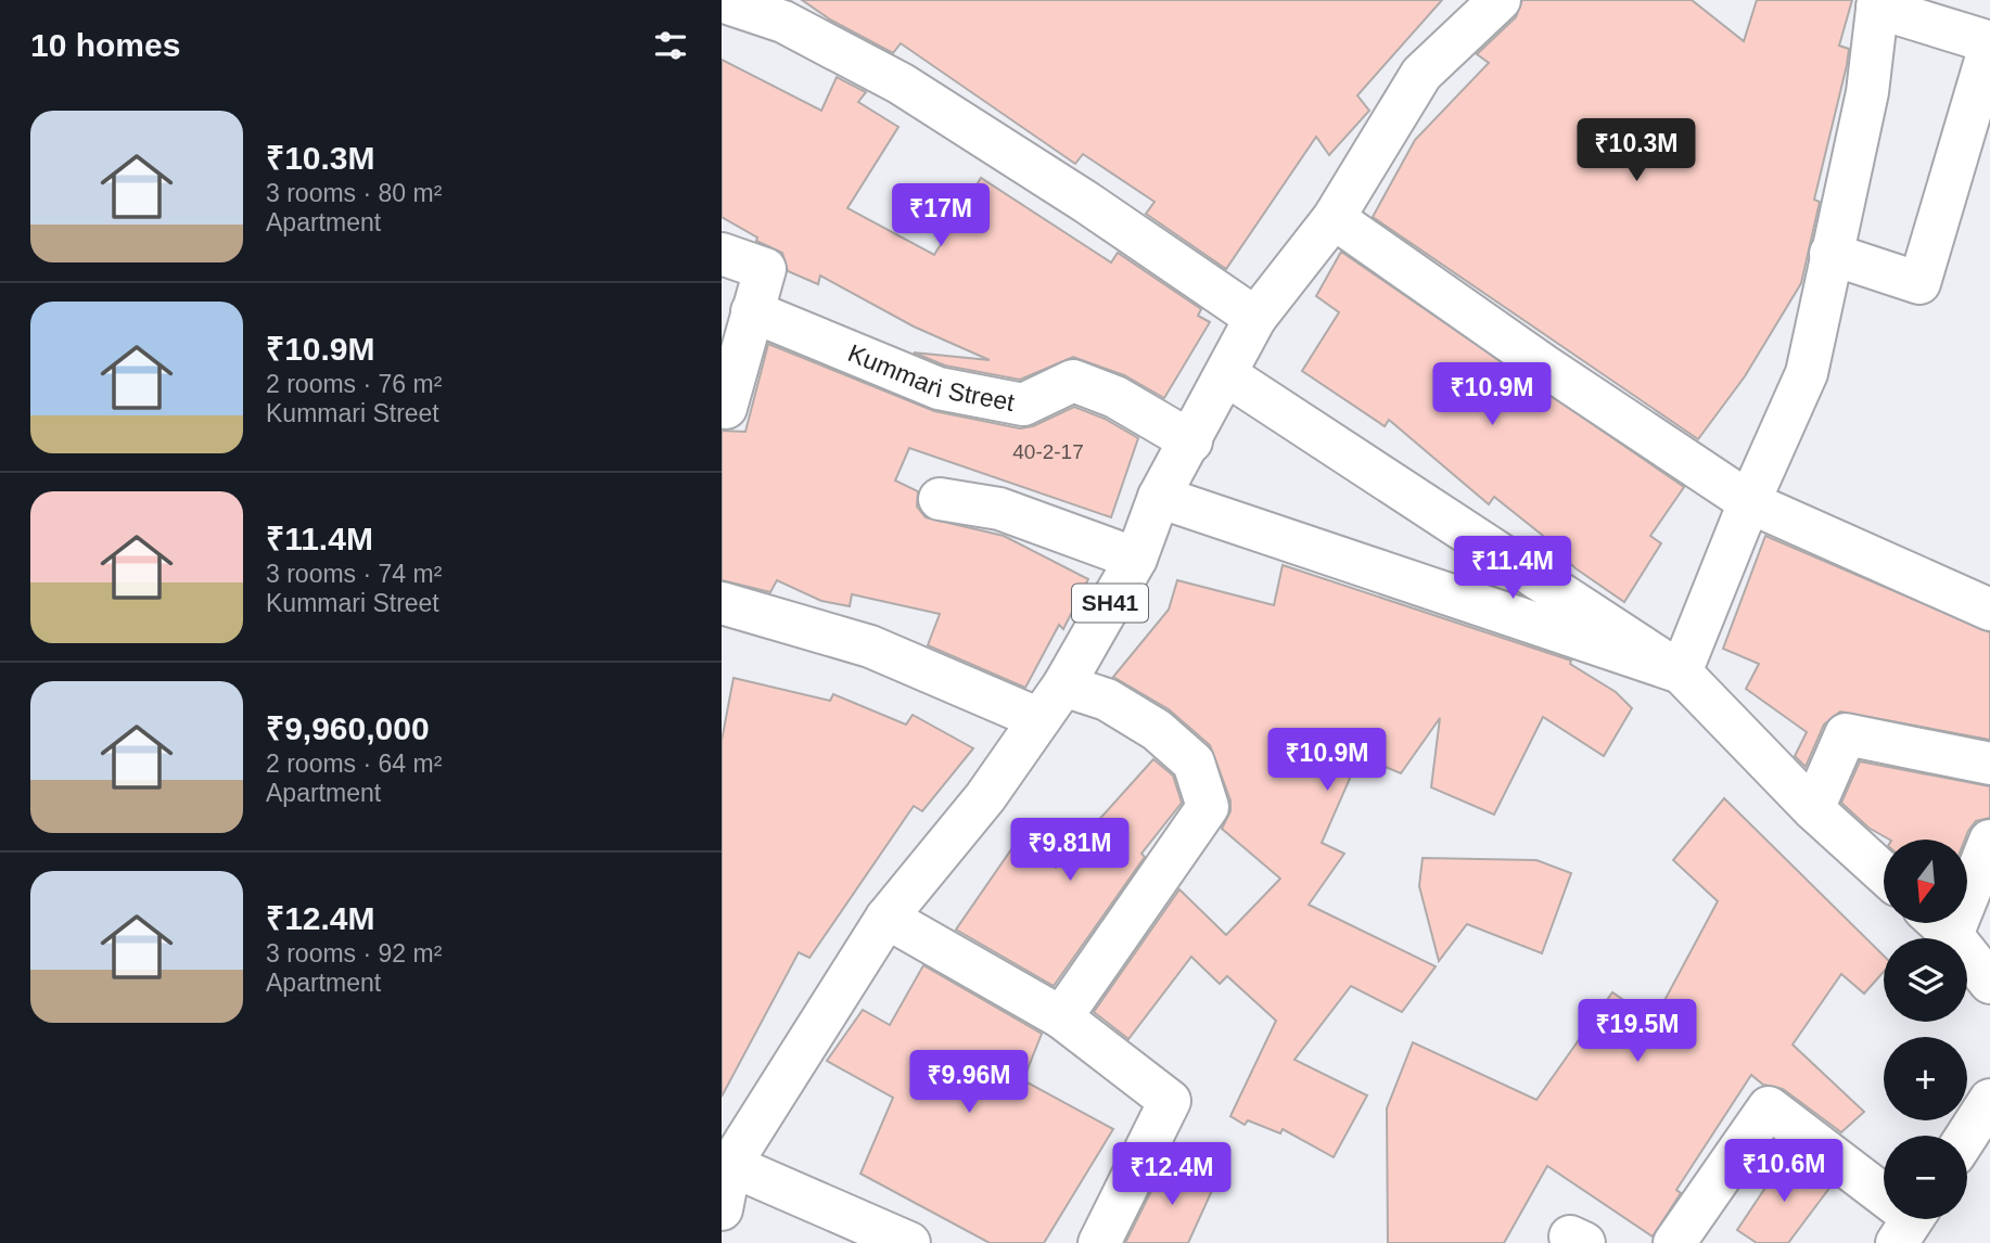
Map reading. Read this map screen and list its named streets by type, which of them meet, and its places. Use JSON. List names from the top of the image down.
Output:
{
  "streets": {
    "street": ["Kummari Street", "SH41"]
  },
  "crossings": [
    ["Kummari Street", "SH41"]
  ],
  "house_numbers": ["40-2-17"],
  "north": "bottom",
  "page": {
    "heading": "10 homes",
    "list": [
      {
        "name": "₹10.3M",
        "note": "3 rooms · 80 m² · Apartment"
      },
      {
        "name": "₹10.9M",
        "note": "2 rooms · 76 m² · Kummari Street"
      },
      {
        "name": "₹11.4M",
        "note": "3 rooms · 74 m² · Kummari Street"
      },
      {
        "name": "₹9,960,000",
        "note": "2 rooms · 64 m² · Apartment"
      },
      {
        "name": "₹12.4M",
        "note": "3 rooms · 92 m² · Apartment"
      }
    ],
    "price": [
      "₹10.3M",
      "₹17M",
      "₹10.9M",
      "₹11.4M",
      "₹10.9M",
      "₹9.81M",
      "₹19.5M",
      "₹9.96M",
      "₹10.6M",
      "₹12.4M"
    ],
    "map_buttons": ["+", "−"]
  }
}
